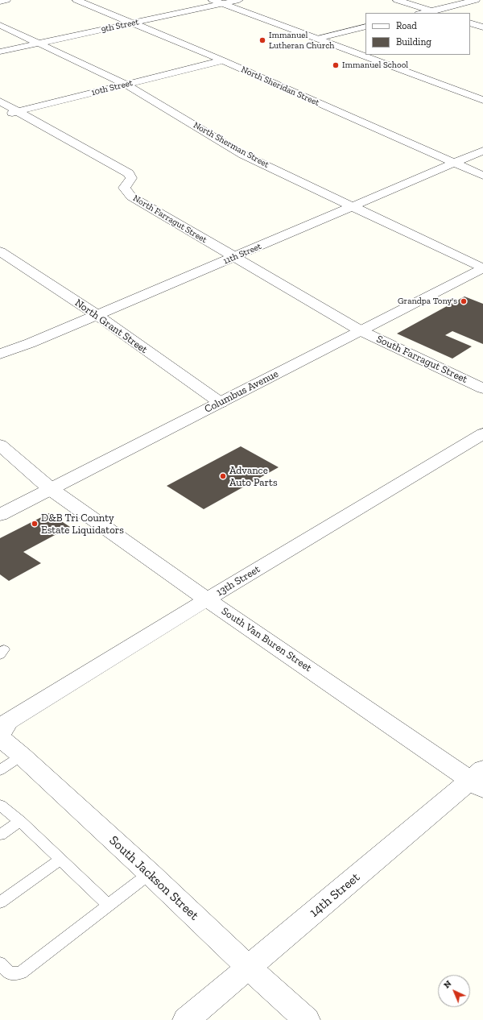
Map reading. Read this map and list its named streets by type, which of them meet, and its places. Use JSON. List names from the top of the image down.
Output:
{
  "streets": {
    "street": [
      "9th Street",
      "North Sheridan Street",
      "10th Street",
      "North Sherman Street",
      "North Farragut Street",
      "11th Street",
      "North Grant Street",
      "South Farragut Street",
      "Columbus Avenue",
      "13th Street",
      "South Van Buren Street",
      "South Jackson Street",
      "14th Street"
    ]
  },
  "crossings": [
    ["9th Street", "North Sheridan Street"],
    ["9th Street", "North Sherman Street"],
    ["North Sheridan Street", "10th Street"],
    ["North Sheridan Street", "11th Street"],
    ["10th Street", "North Sherman Street"],
    ["10th Street", "North Farragut Street"],
    ["North Sherman Street", "11th Street"],
    ["North Sherman Street", "Columbus Avenue"],
    ["North Farragut Street", "11th Street"],
    ["North Farragut Street", "South Farragut Street"],
    ["North Farragut Street", "Columbus Avenue"],
    ["11th Street", "North Grant Street"],
    ["North Grant Street", "Columbus Avenue"],
    ["South Farragut Street", "Columbus Avenue"],
    ["Columbus Avenue", "South Van Buren Street"],
    ["13th Street", "South Van Buren Street"],
    ["South Van Buren Street", "14th Street"],
    ["South Jackson Street", "14th Street"]
  ],
  "places": [
    "Immanuel Lutheran Church",
    "Immanuel School",
    "Grandpa Tony's",
    "Advance Auto Parts",
    "D&B Tri County Estate Liquidators"
  ],
  "legend": ["Road", "Building"],
  "north": "top left"
}
